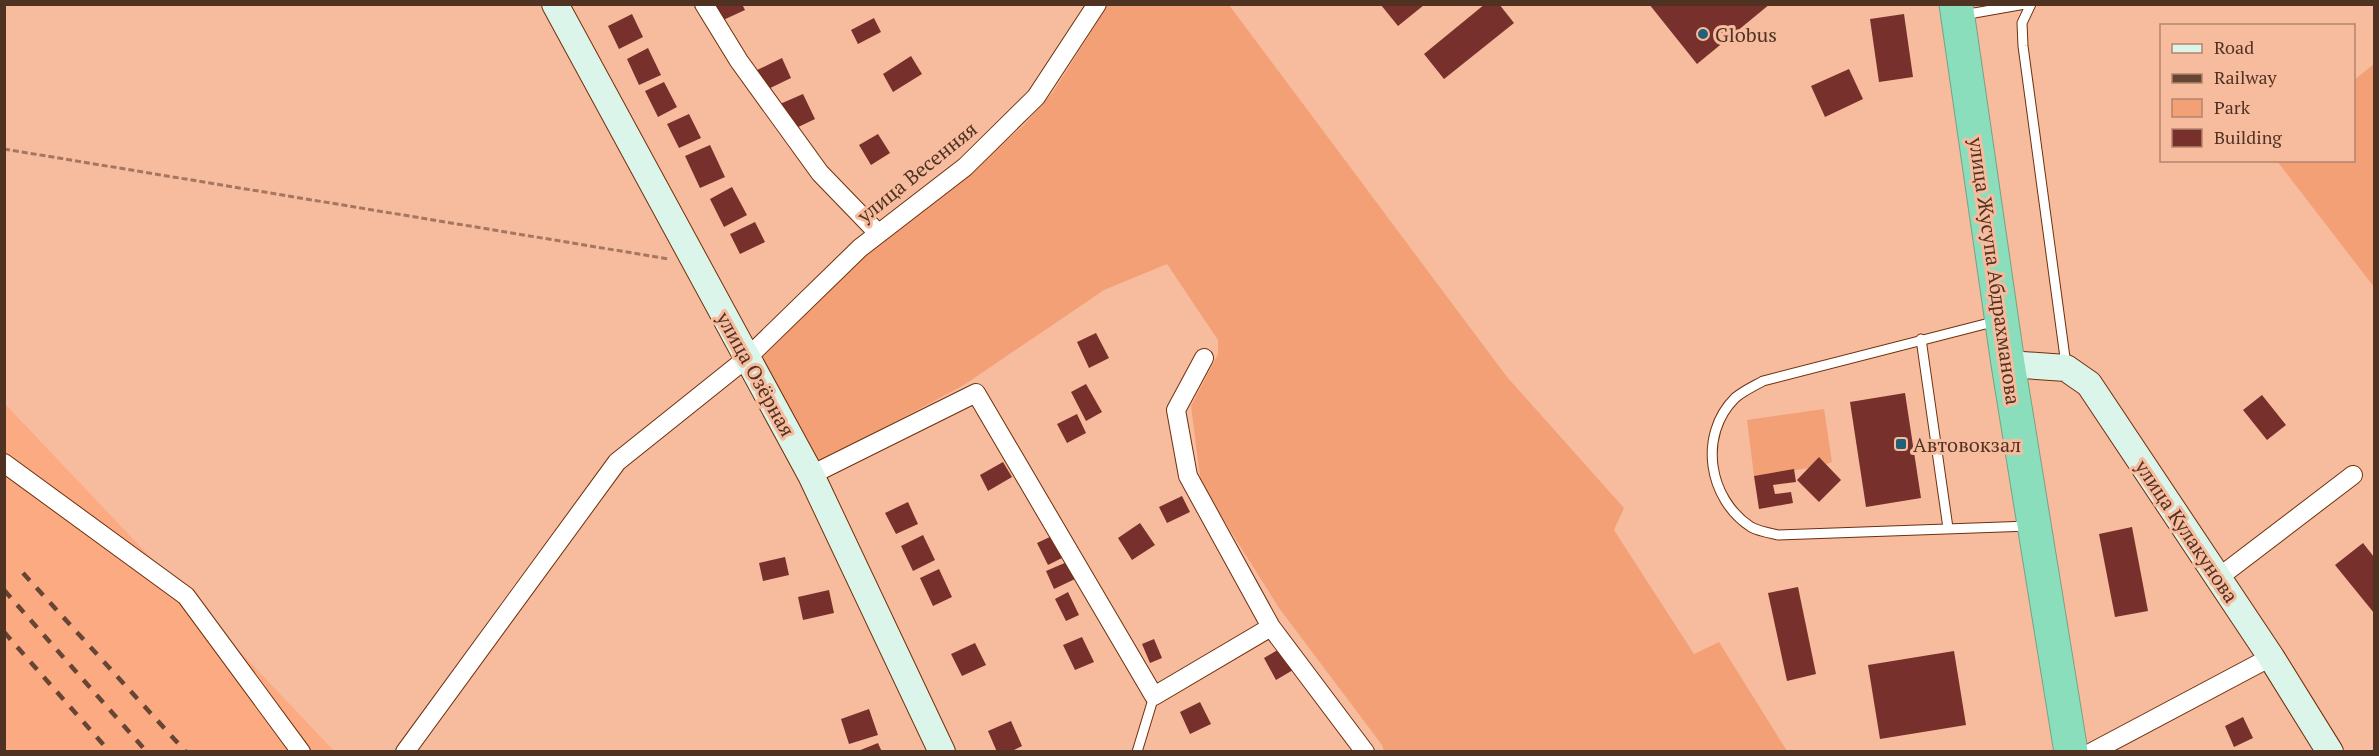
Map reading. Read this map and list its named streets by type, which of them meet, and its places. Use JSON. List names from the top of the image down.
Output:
{
  "streets": {
    "highway": ["улица Жусупа Абдрахманова"],
    "street": ["улица Весенняя", "улица Озёрная", "улица Кулакунова"]
  },
  "crossings": [
    ["улица Весенняя", "улица Озёрная"]
  ],
  "places": {
    "other": ["Globus"],
    "transit": ["Автовокзал"]
  },
  "legend": [
    "Road",
    "Railway",
    "Park",
    "Building"
  ]
}
